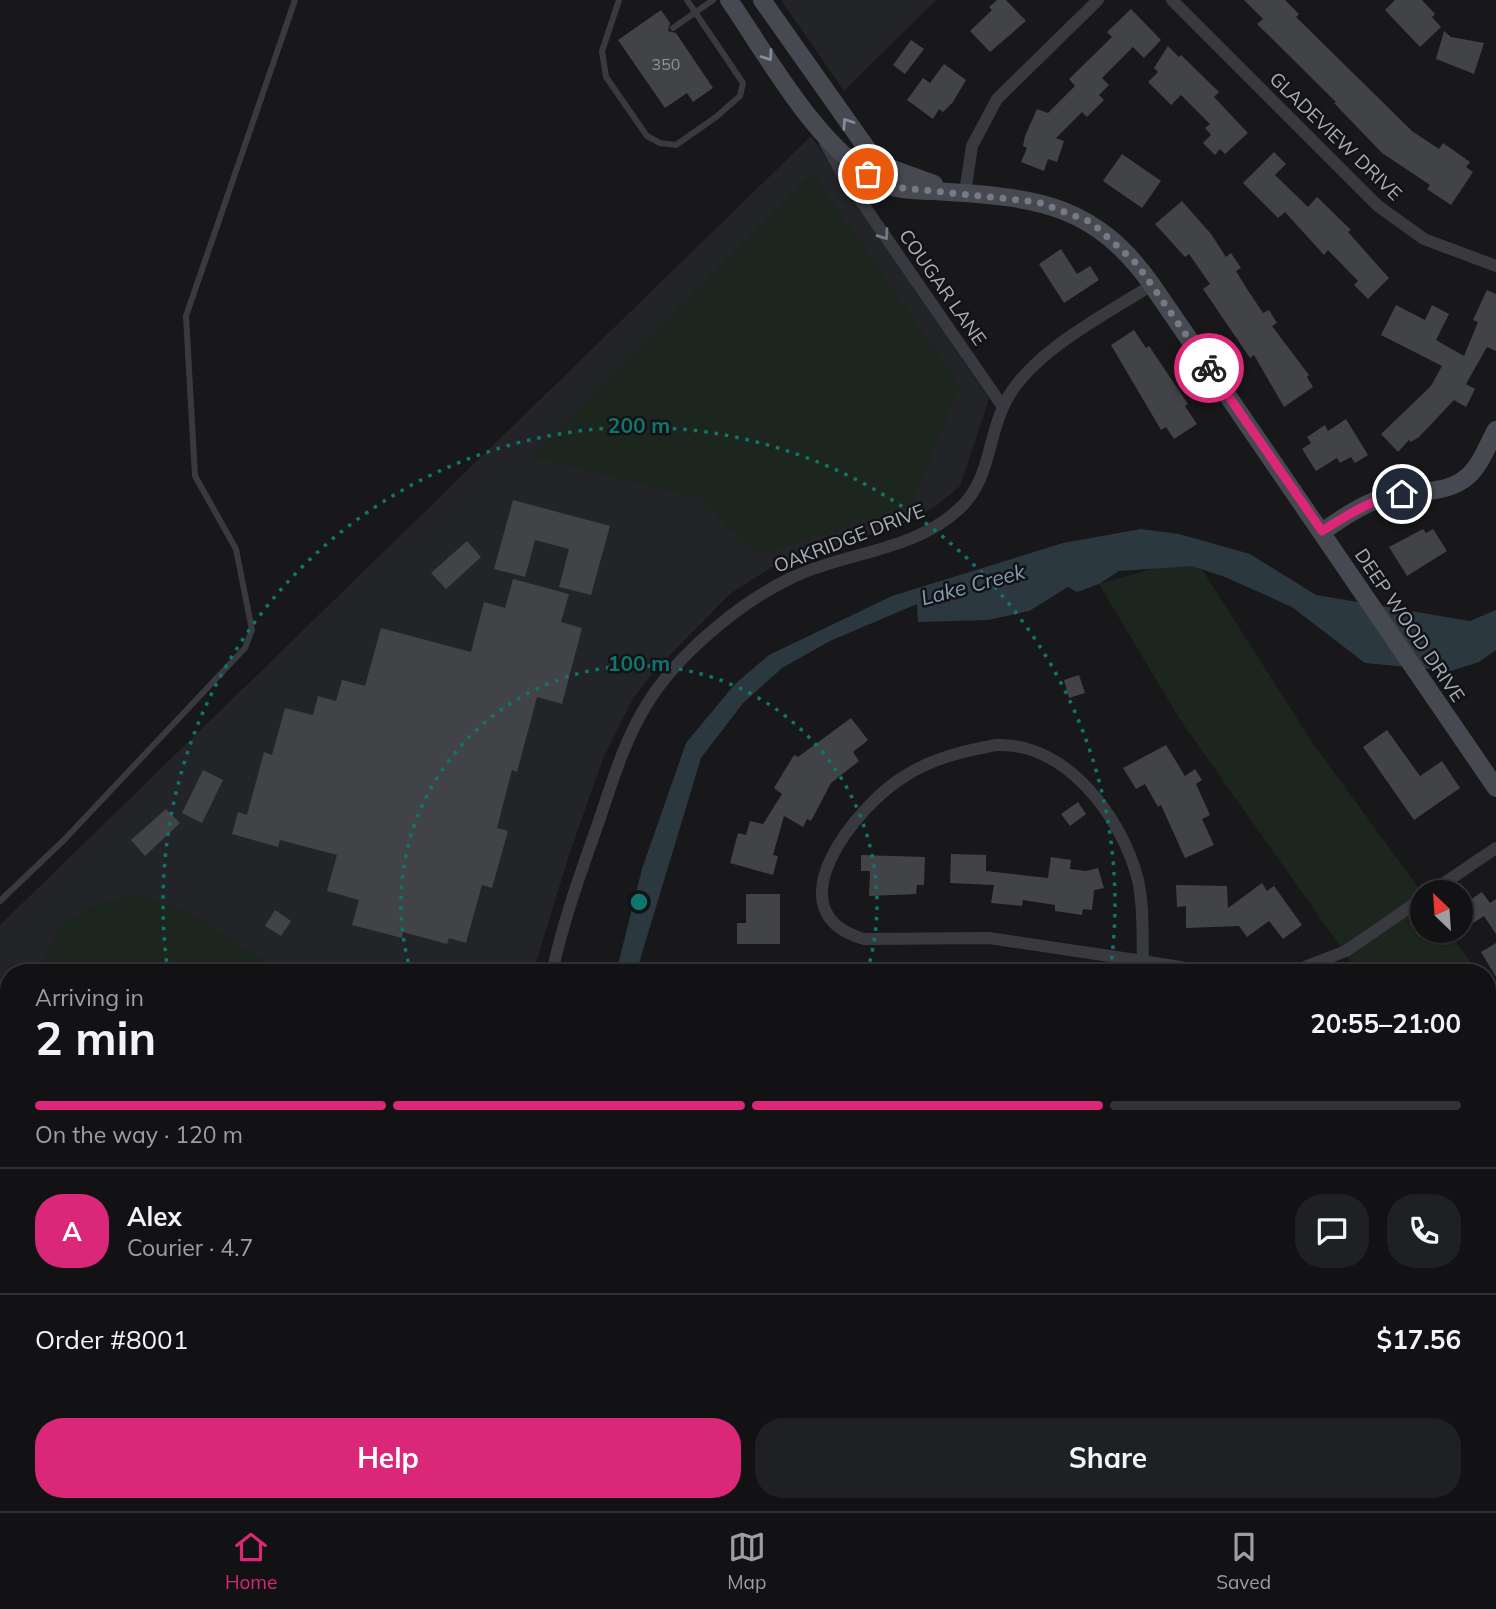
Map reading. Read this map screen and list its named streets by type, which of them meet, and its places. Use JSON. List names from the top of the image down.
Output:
{
  "streets": {
    "street": [
      "GLADEVIEW DRIVE",
      "COUGAR LANE",
      "OAKRIDGE DRIVE",
      "DEEP WOOD DRIVE"
    ]
  },
  "crossings": [
    ["COUGAR LANE", "OAKRIDGE DRIVE"],
    ["COUGAR LANE", "DEEP WOOD DRIVE"],
    ["OAKRIDGE DRIVE", "DEEP WOOD DRIVE"]
  ],
  "one_way": ["COUGAR LANE"],
  "water": ["Lake Creek"],
  "house_numbers": ["350"],
  "north": "top left",
  "page": {
    "heading": ["2 min", "Arriving in", "20:55–21:00"],
    "panel": [
      "Alex",
      "Courier · 4.7",
      "Order #8001",
      "$17.56"
    ],
    "bar": "On the way · 120 m",
    "round": "A",
    "buttons": ["Help", "Share"],
    "tabs": ["Home", "Map", "Saved"]
  },
  "rings": ["200 m", "100 m"]
}
